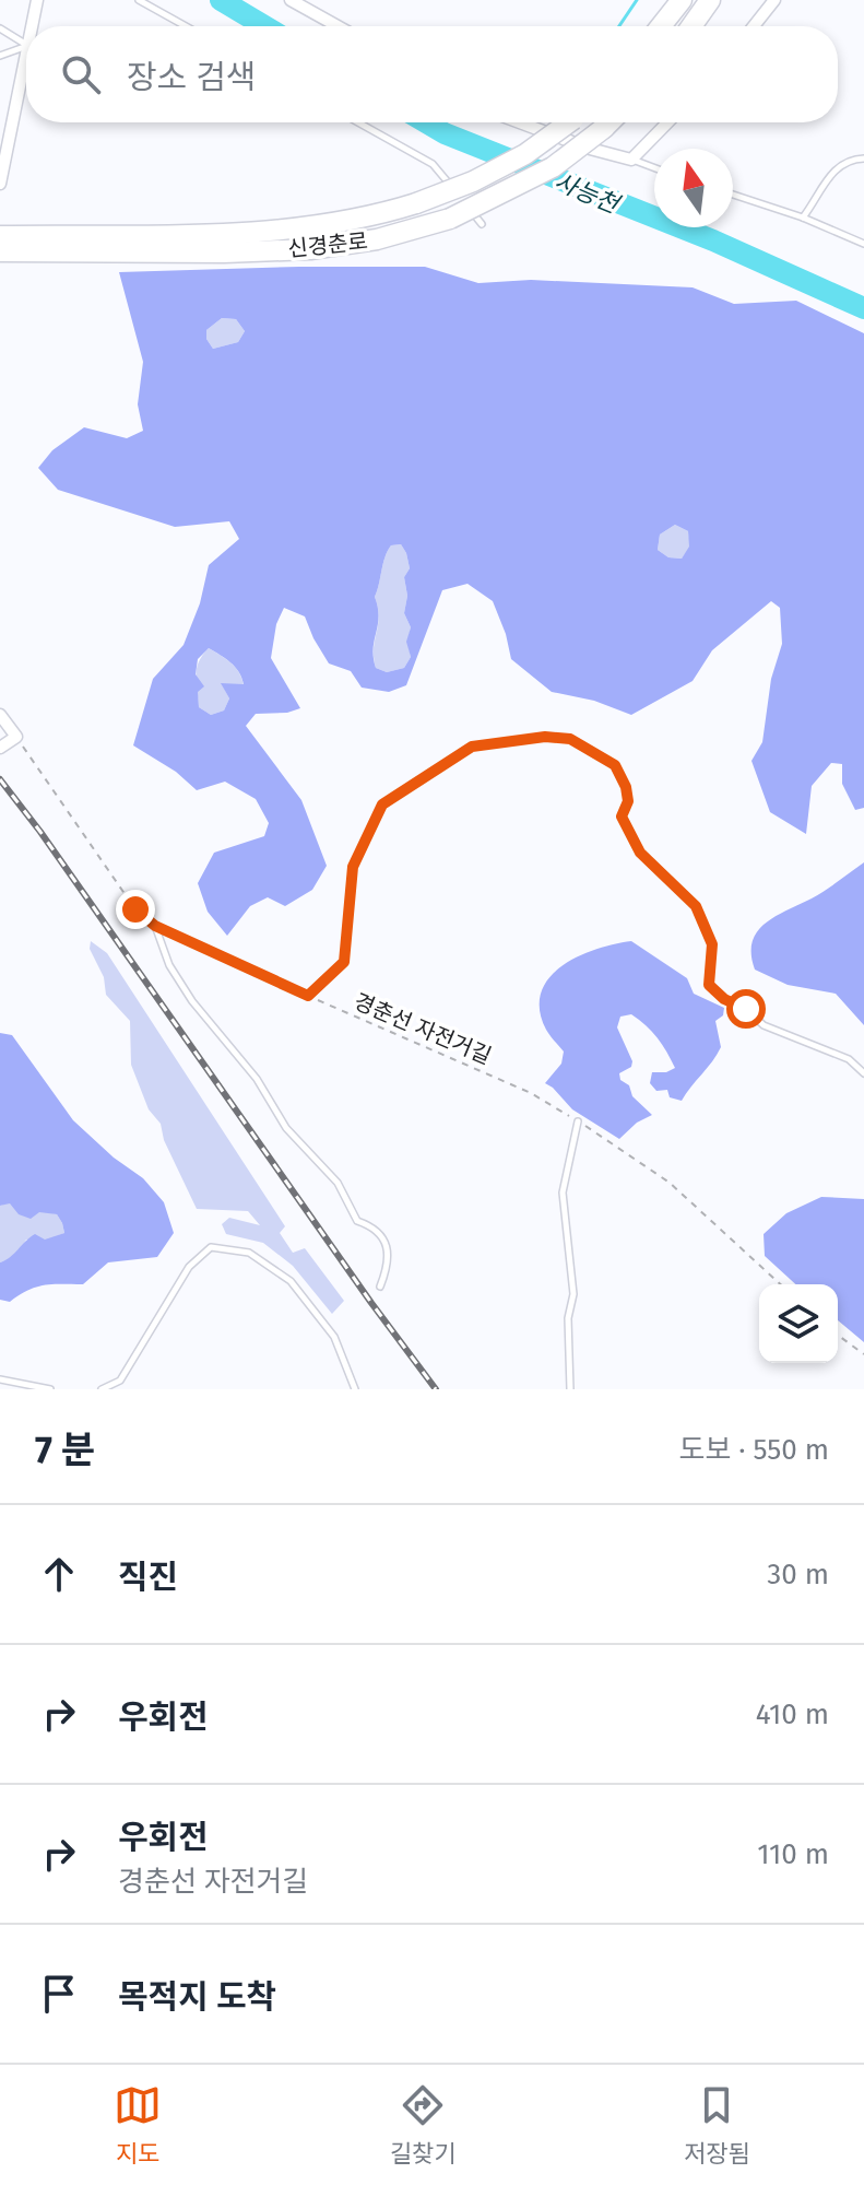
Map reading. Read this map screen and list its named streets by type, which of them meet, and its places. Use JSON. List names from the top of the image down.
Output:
{
  "streets": {
    "highway": ["신경춘로"],
    "path": ["경춘선 자전거길"]
  },
  "water": ["사능천"],
  "north": "top",
  "page": {
    "search": "장소 검색",
    "heading": ["7 분", "도보 · 550 m"],
    "list": [
      ["직진", "30 m"],
      ["우회전", "410 m"],
      ["우회전", "경춘선 자전거길", "110 m"],
      "목적지 도착"
    ],
    "nav": ["지도", "길찾기", "저장됨"]
  }
}
